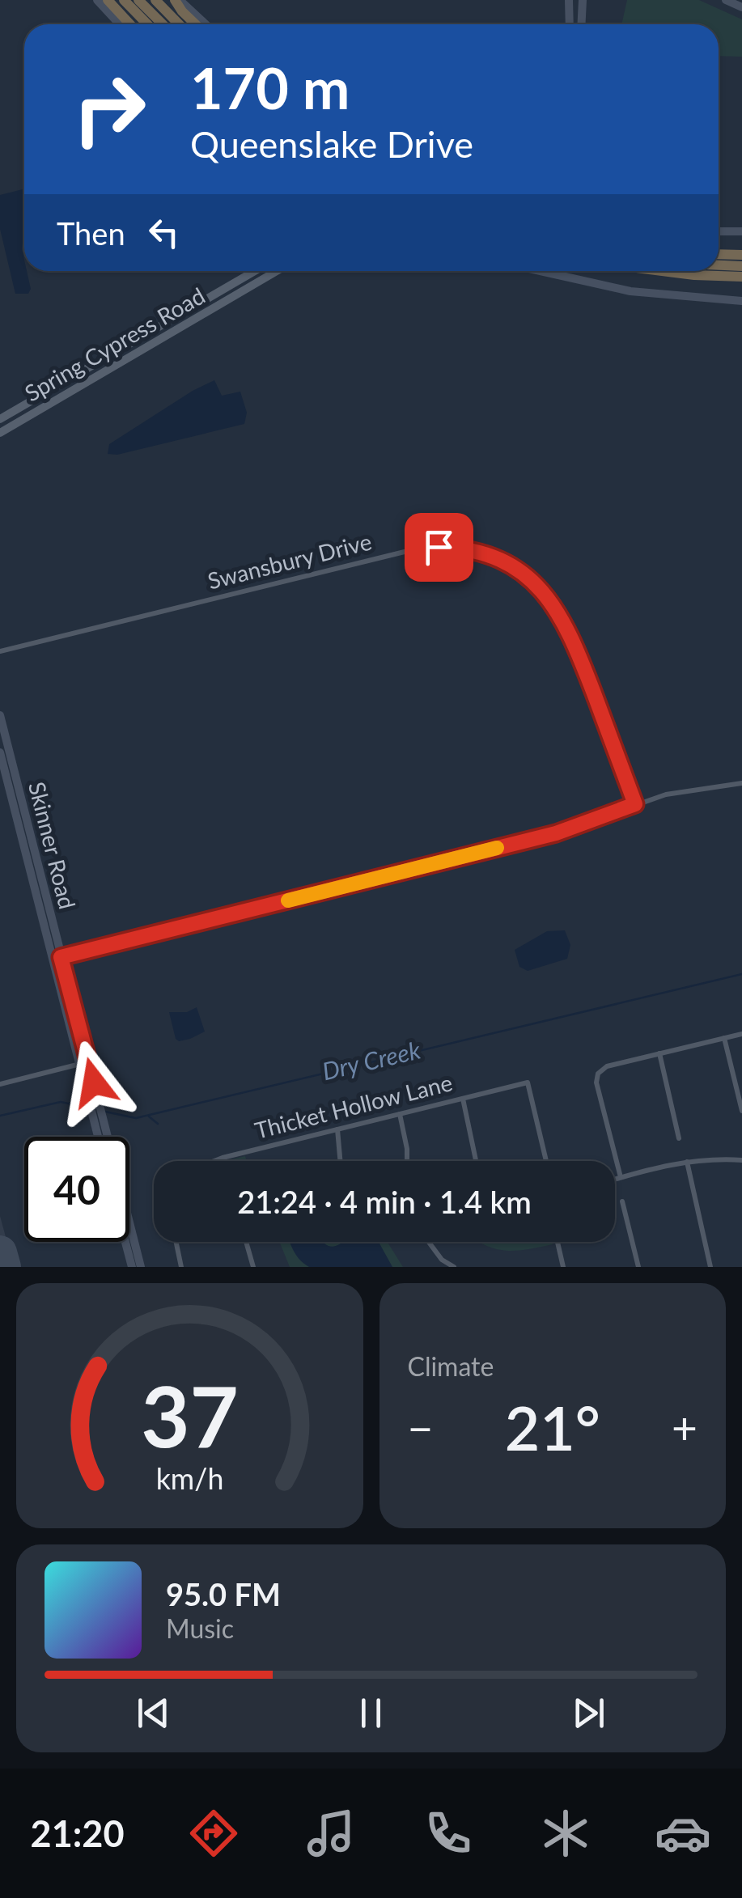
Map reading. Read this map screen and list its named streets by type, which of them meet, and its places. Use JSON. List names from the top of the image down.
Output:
{
  "streets": {
    "main road": ["Spring Cypress Road"],
    "street": ["Swansbury Drive", "Skinner Road", "Thicket Hollow Lane"]
  },
  "water": ["Dry Creek"],
  "page": {
    "turn": ["170 m", "Queenslake Drive"],
    "then": "Then",
    "limit": "40",
    "trip": "21:24 · 4 min · 1.4 km",
    "tile": "Climate",
    "heat": ["−", "21°", "+"],
    "song": ["95.0 FM", "Music"],
    "tabs": "21:20",
    "gauge": ["37", "km/h"]
  }
}
